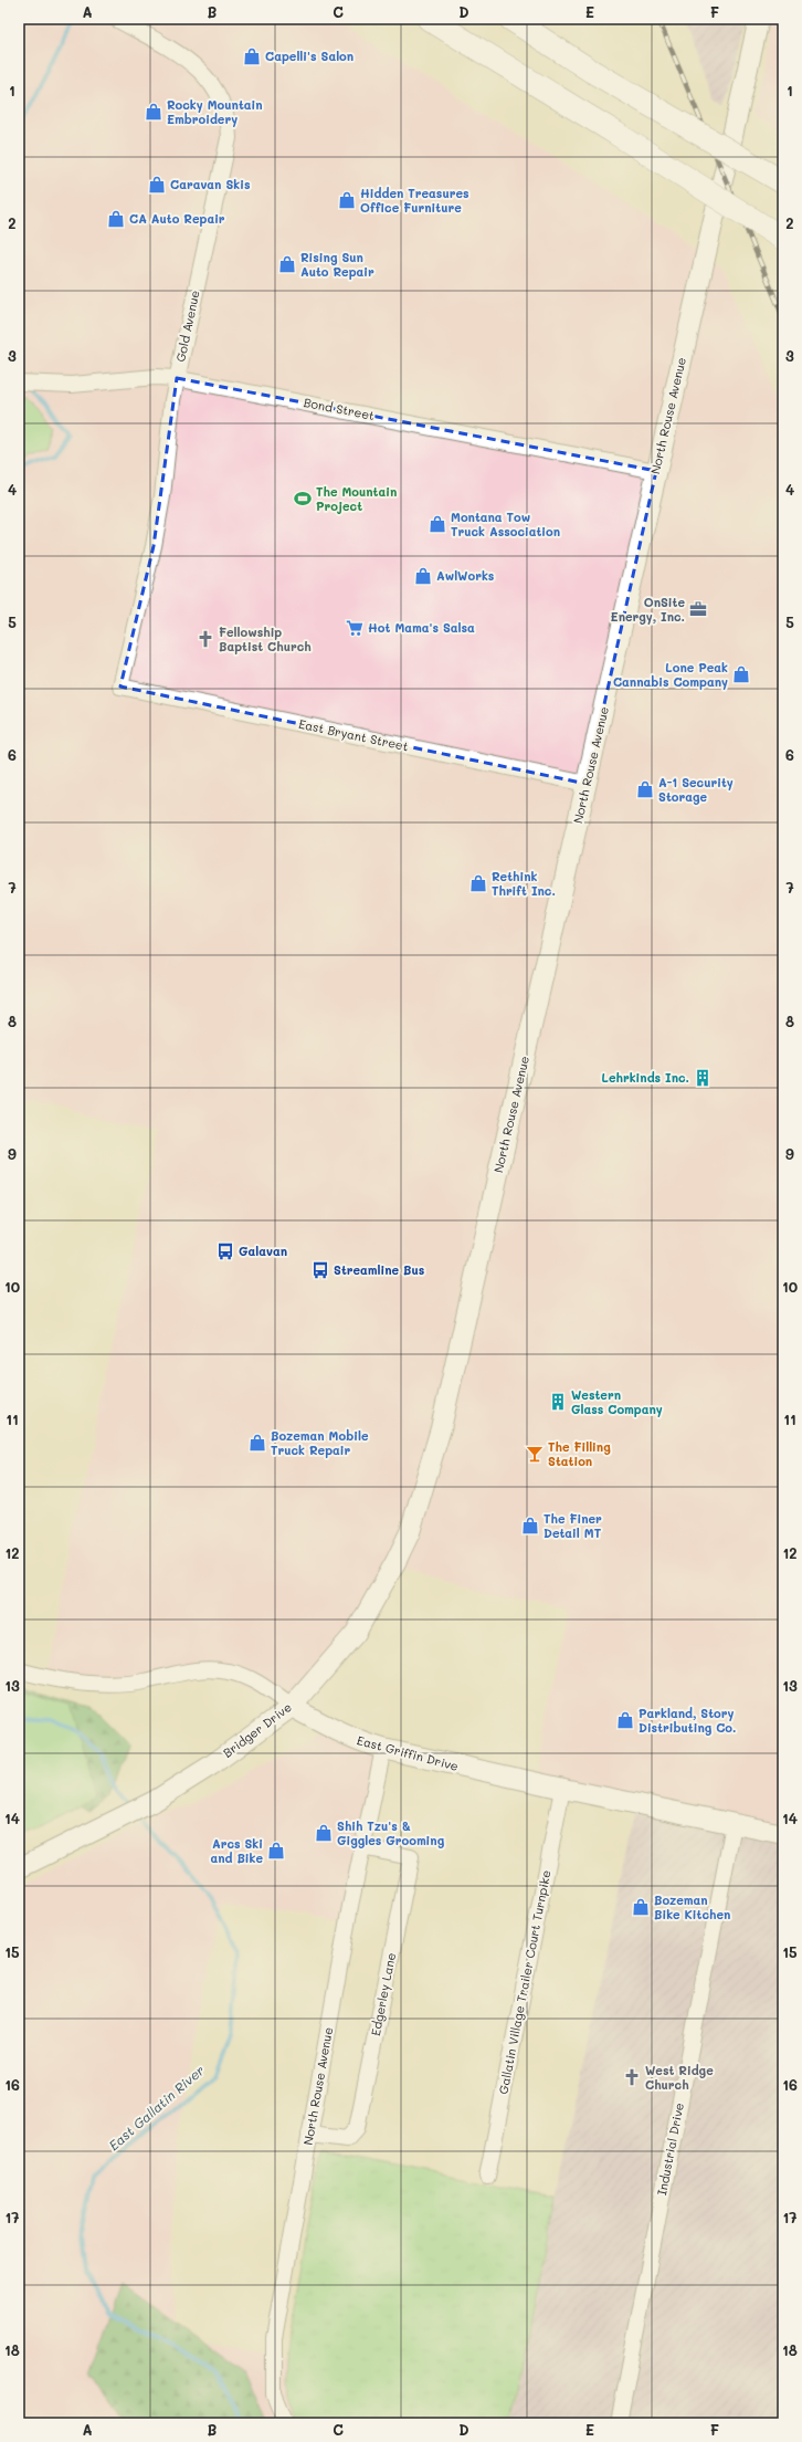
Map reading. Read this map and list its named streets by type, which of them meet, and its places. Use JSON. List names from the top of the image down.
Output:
{
  "streets": {
    "main road": ["North Rouse Avenue", "Bridger Drive", "East Griffin Drive"],
    "street": [
      "Gold Avenue",
      "Bond Street",
      "East Bryant Street",
      "Gallatin Village Trailer Court Turnpike",
      "Edgerley Lane",
      "Industrial Drive"
    ]
  },
  "crossings": [
    ["Gold Avenue", "Bond Street"],
    ["Gold Avenue", "East Bryant Street"],
    ["Bond Street", "North Rouse Avenue"],
    ["North Rouse Avenue", "East Bryant Street"],
    ["North Rouse Avenue", "Bridger Drive"],
    ["North Rouse Avenue", "East Griffin Drive"],
    ["North Rouse Avenue", "Edgerley Lane"],
    ["Bridger Drive", "East Griffin Drive"],
    ["East Griffin Drive", "Gallatin Village Trailer Court Turnpike"],
    ["East Griffin Drive", "Industrial Drive"]
  ],
  "water": ["East Gallatin River"],
  "places": {
    "shop": [
      "Capelli's Salon",
      "Rocky Mountain Embroidery",
      "Caravan Skis",
      "Hidden Treasures Office Furniture",
      "CA Auto Repair",
      "Rising Sun Auto Repair",
      "Montana Tow Truck Association",
      "AwlWorks",
      "Lone Peak Cannabis Company",
      "A-1 Security Storage",
      "Rethink Thrift Inc.",
      "Bozeman Mobile Truck Repair",
      "The Finer Detail MT",
      "Parkland, Story Distributing Co.",
      "Shih Tzu's & Giggles Grooming",
      "Arcs Ski and Bike",
      "Bozeman Bike Kitchen"
    ],
    "sports": ["The Mountain Project"],
    "office": ["OnSite Energy, Inc."],
    "supermarket": ["Hot Mama's Salsa"],
    "church": ["Fellowship Baptist Church", "West Ridge Church"],
    "building": ["Lehrkinds Inc.", "Western Glass Company"],
    "bus stop": ["Galavan", "Streamline Bus"],
    "bar": ["The Filling Station"]
  },
  "grid": {
    "columns": [
      "A",
      "B",
      "C",
      "D",
      "E",
      "F"
    ],
    "rows": [
      "1",
      "2",
      "3",
      "4",
      "5",
      "6",
      "7",
      "8",
      "9",
      "10",
      "11",
      "12",
      "13",
      "14",
      "15",
      "16",
      "17",
      "18"
    ]
  }
}
